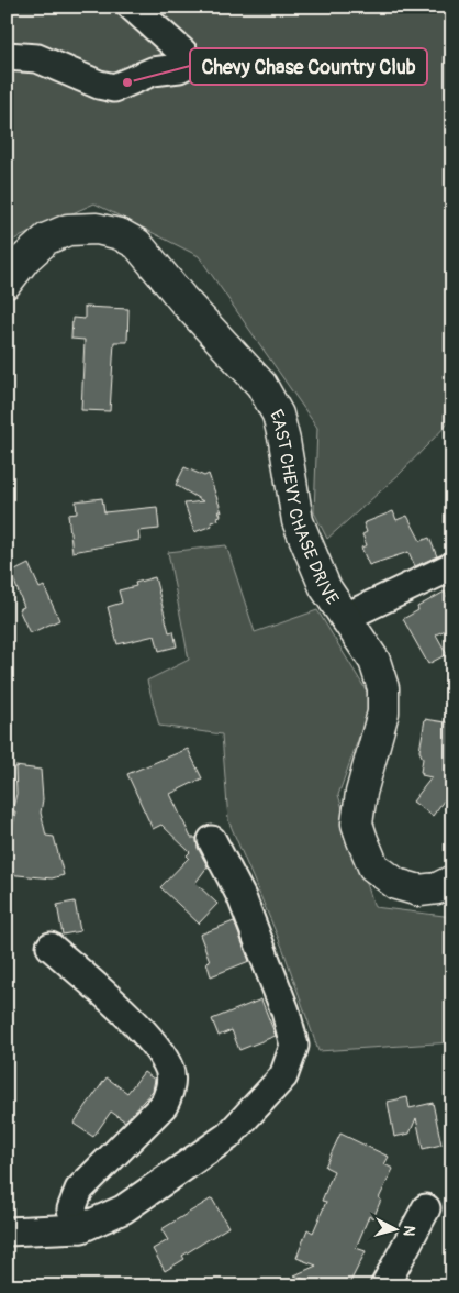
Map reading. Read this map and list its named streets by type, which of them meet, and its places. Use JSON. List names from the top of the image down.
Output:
{
  "streets": {
    "main road": ["EAST CHEVY CHASE DRIVE"]
  },
  "places": ["Chevy Chase Country Club"],
  "north": "right"
}
